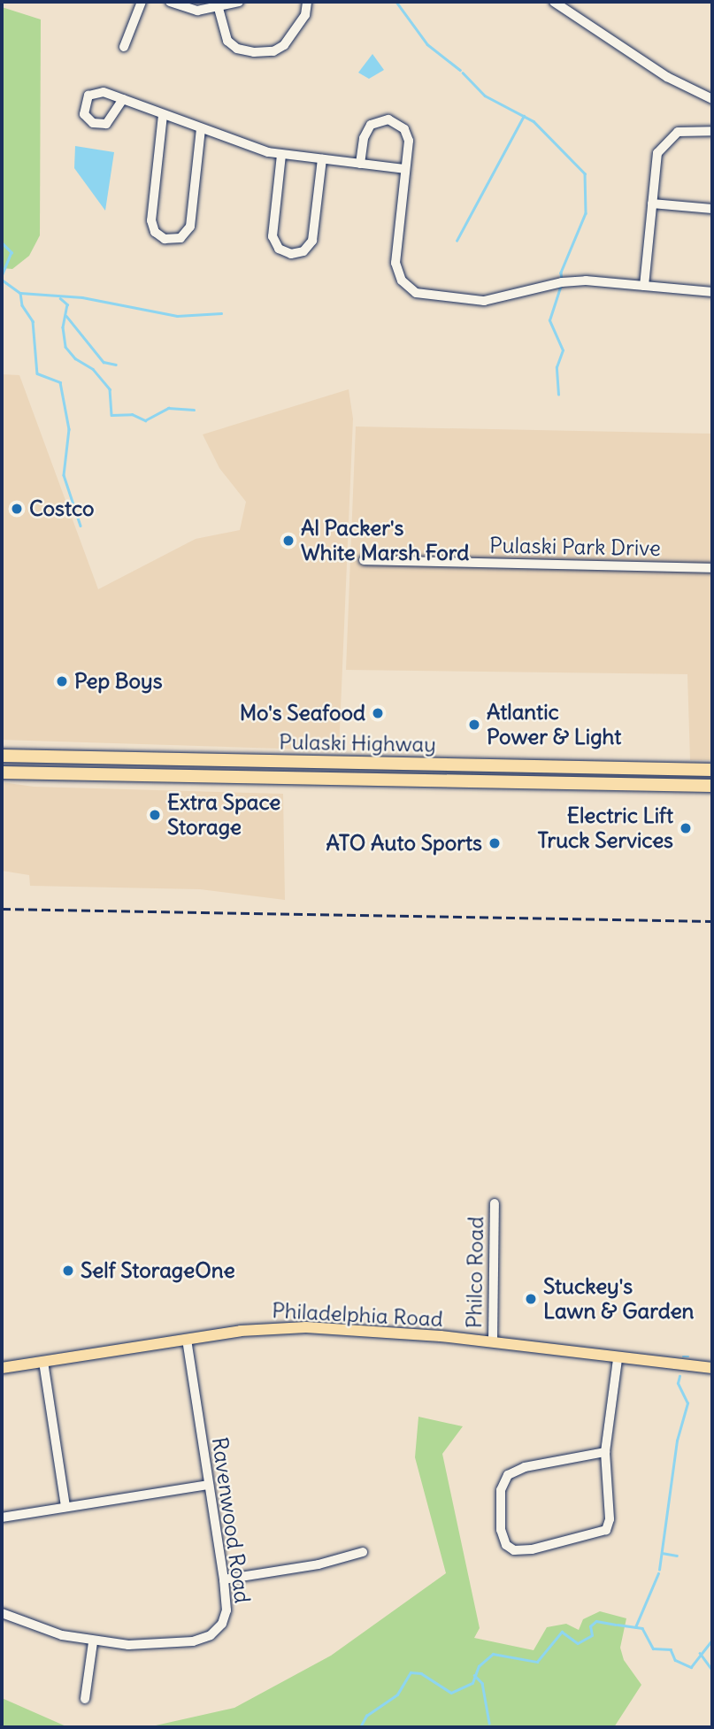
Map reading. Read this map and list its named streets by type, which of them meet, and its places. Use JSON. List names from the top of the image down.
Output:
{
  "streets": {
    "highway": ["Pulaski Highway"],
    "main road": ["Philadelphia Road"],
    "street": ["Pulaski Park Drive", "Philco Road", "Ravenwood Road"]
  },
  "crossings": [
    ["Philco Road", "Philadelphia Road"],
    ["Philadelphia Road", "Ravenwood Road"]
  ],
  "places": [
    "Costco",
    "Al Packer's White Marsh Ford",
    "Pep Boys",
    "Mo's Seafood",
    "Atlantic Power & Light",
    "Extra Space Storage",
    "Electric Lift Truck Services",
    "ATO Auto Sports",
    "Self StorageOne",
    "Stuckey's Lawn & Garden"
  ]
}
